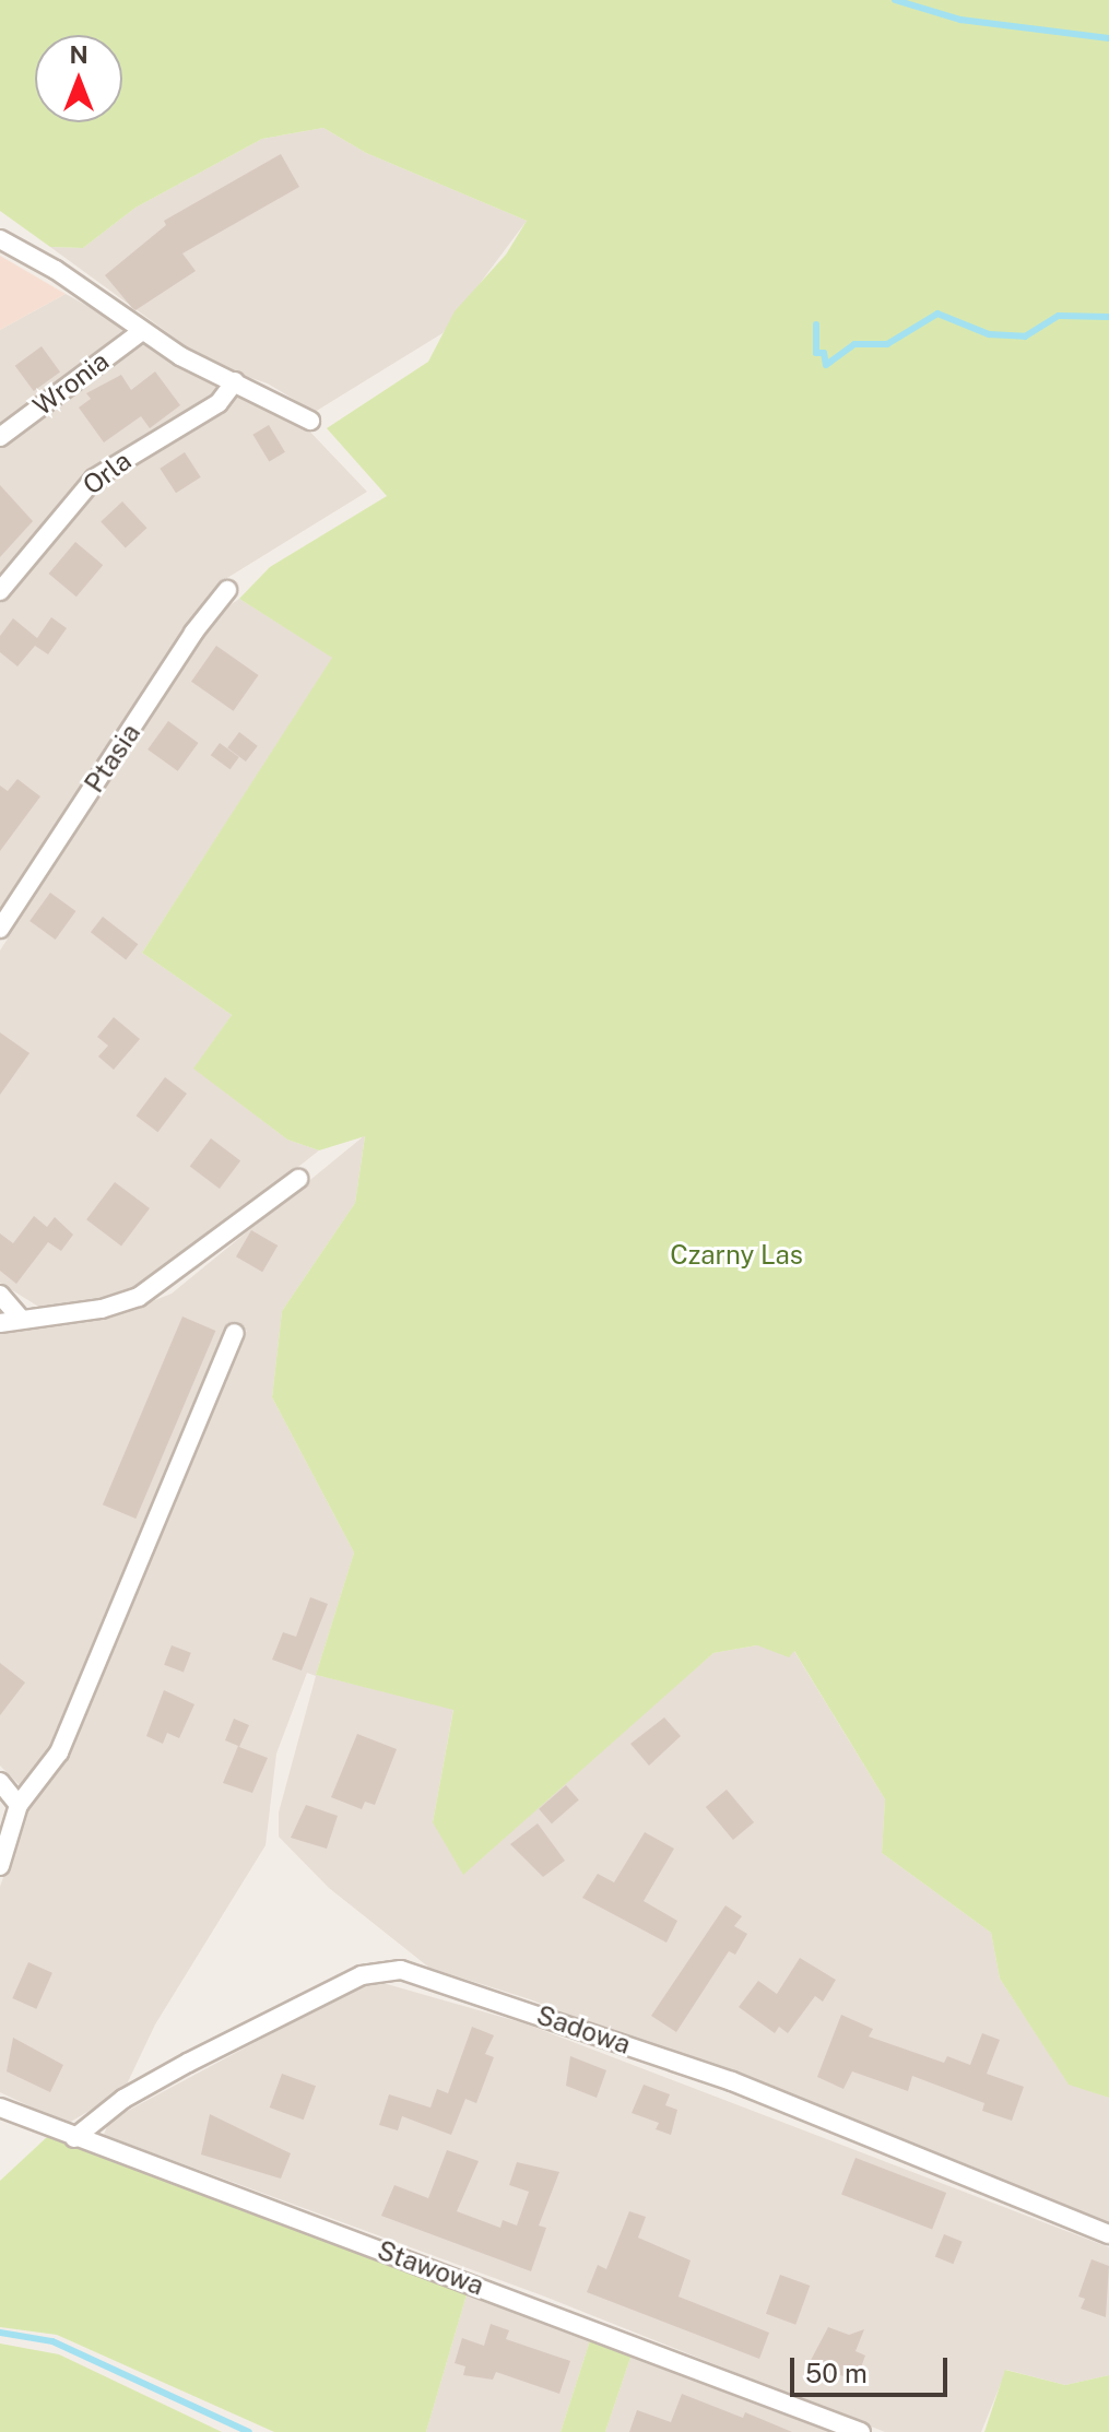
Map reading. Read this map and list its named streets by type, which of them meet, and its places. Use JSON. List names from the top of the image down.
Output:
{
  "streets": {
    "street": [
      "Wronia",
      "Orla",
      "Ptasia",
      "Sadowa",
      "Stawowa"
    ]
  },
  "crossings": [
    ["Sadowa", "Stawowa"]
  ],
  "parks": ["Czarny Las"],
  "scale_bar": "50 m",
  "north": "top"
}
